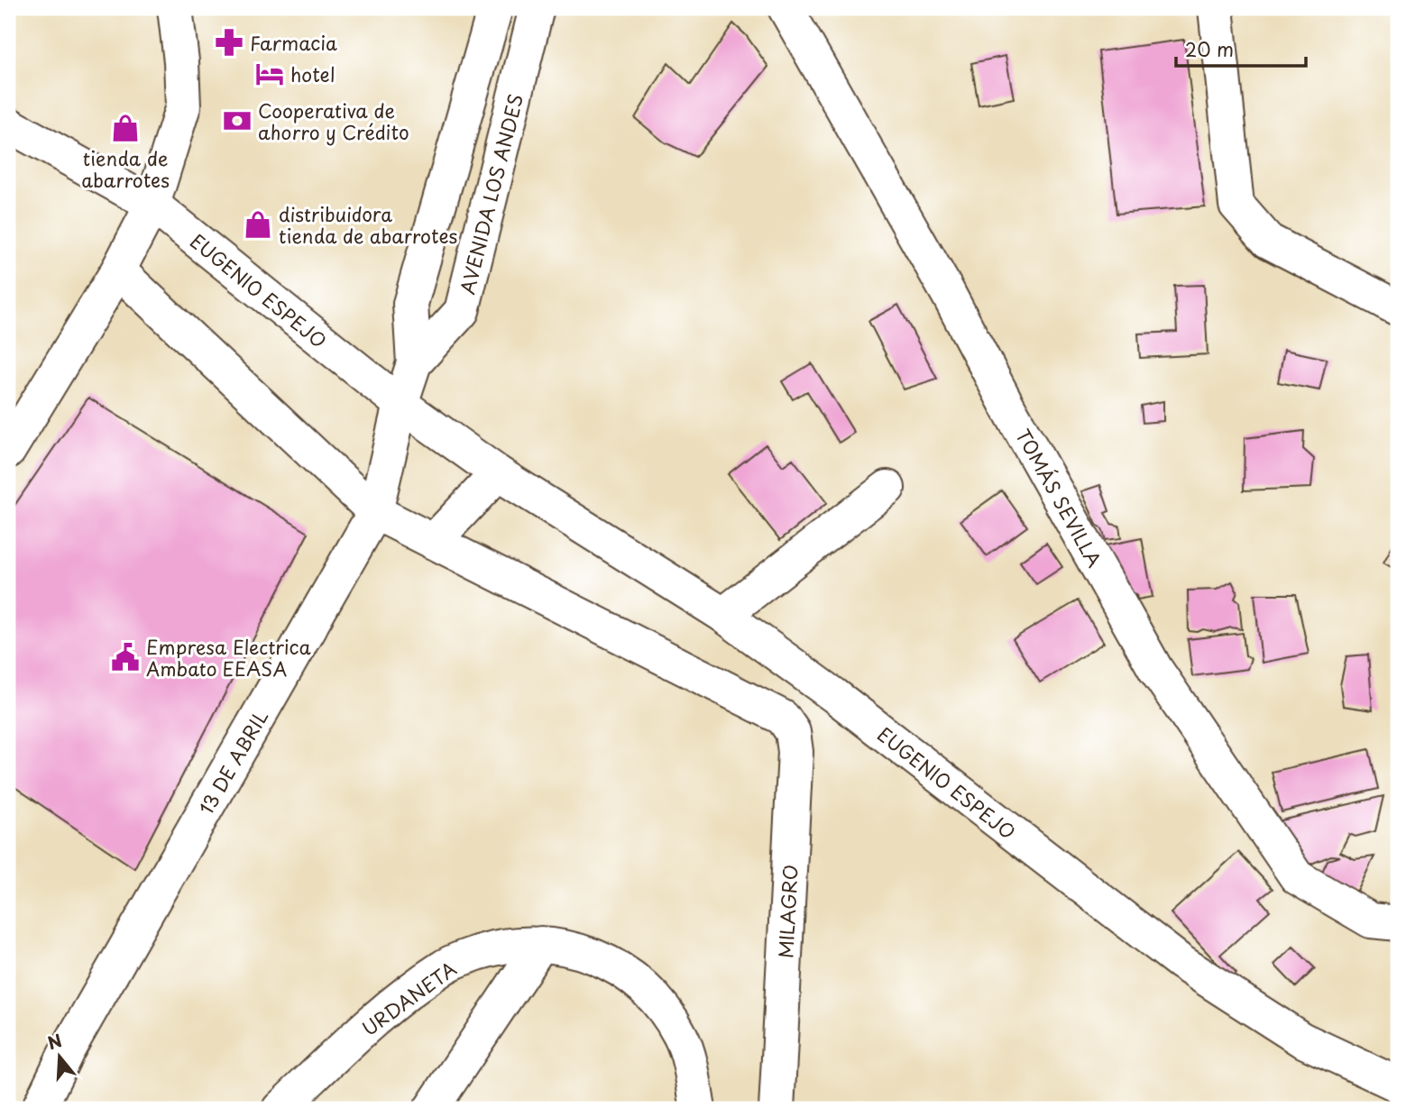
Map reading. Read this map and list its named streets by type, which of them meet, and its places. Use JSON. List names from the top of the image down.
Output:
{
  "streets": {
    "street": [
      "AVENIDA LOS ANDES",
      "EUGENIO ESPEJO",
      "TOMÁS SEVILLA",
      "13 DE ABRIL",
      "MILAGRO",
      "URDANETA"
    ]
  },
  "crossings": [
    ["AVENIDA LOS ANDES", "EUGENIO ESPEJO"],
    ["AVENIDA LOS ANDES", "13 DE ABRIL"],
    ["EUGENIO ESPEJO", "13 DE ABRIL"]
  ],
  "places": {
    "pharmacy": ["Farmacia"],
    "hotel": ["hotel"],
    "bank": ["Cooperativa de ahorro y Crédito"],
    "shop": ["tienda de abarrotes", "distribuidora tienda de abarrotes"],
    "public building": ["Empresa Electrica Ambato EEASA"]
  },
  "scale_bar": "20 m",
  "north": "top"
}
